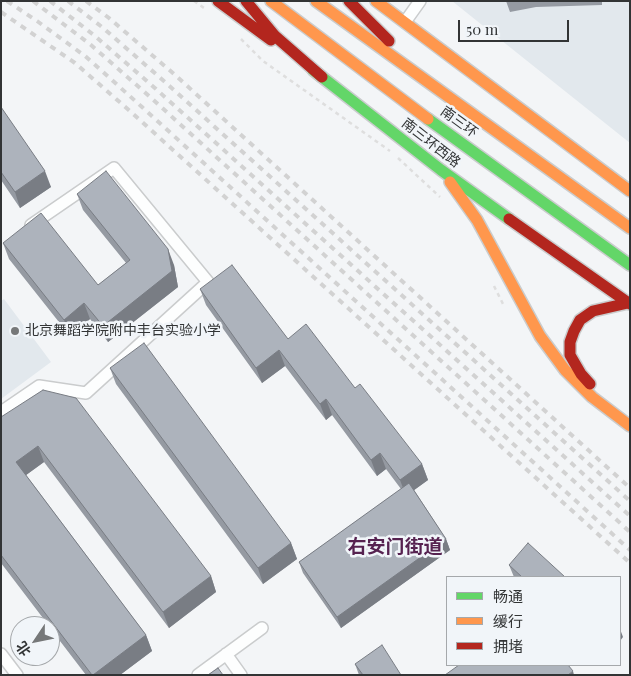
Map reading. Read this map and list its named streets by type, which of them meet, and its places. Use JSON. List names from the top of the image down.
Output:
{
  "streets": {
    "main road": ["南三环", "南三环西路"]
  },
  "districts": ["右安门街道"],
  "places": ["北京舞蹈学院附中丰台实验小学"],
  "legend": ["畅通", "缓行", "拥堵"],
  "scale_bar": "50 m",
  "north": "bottom left"
}
